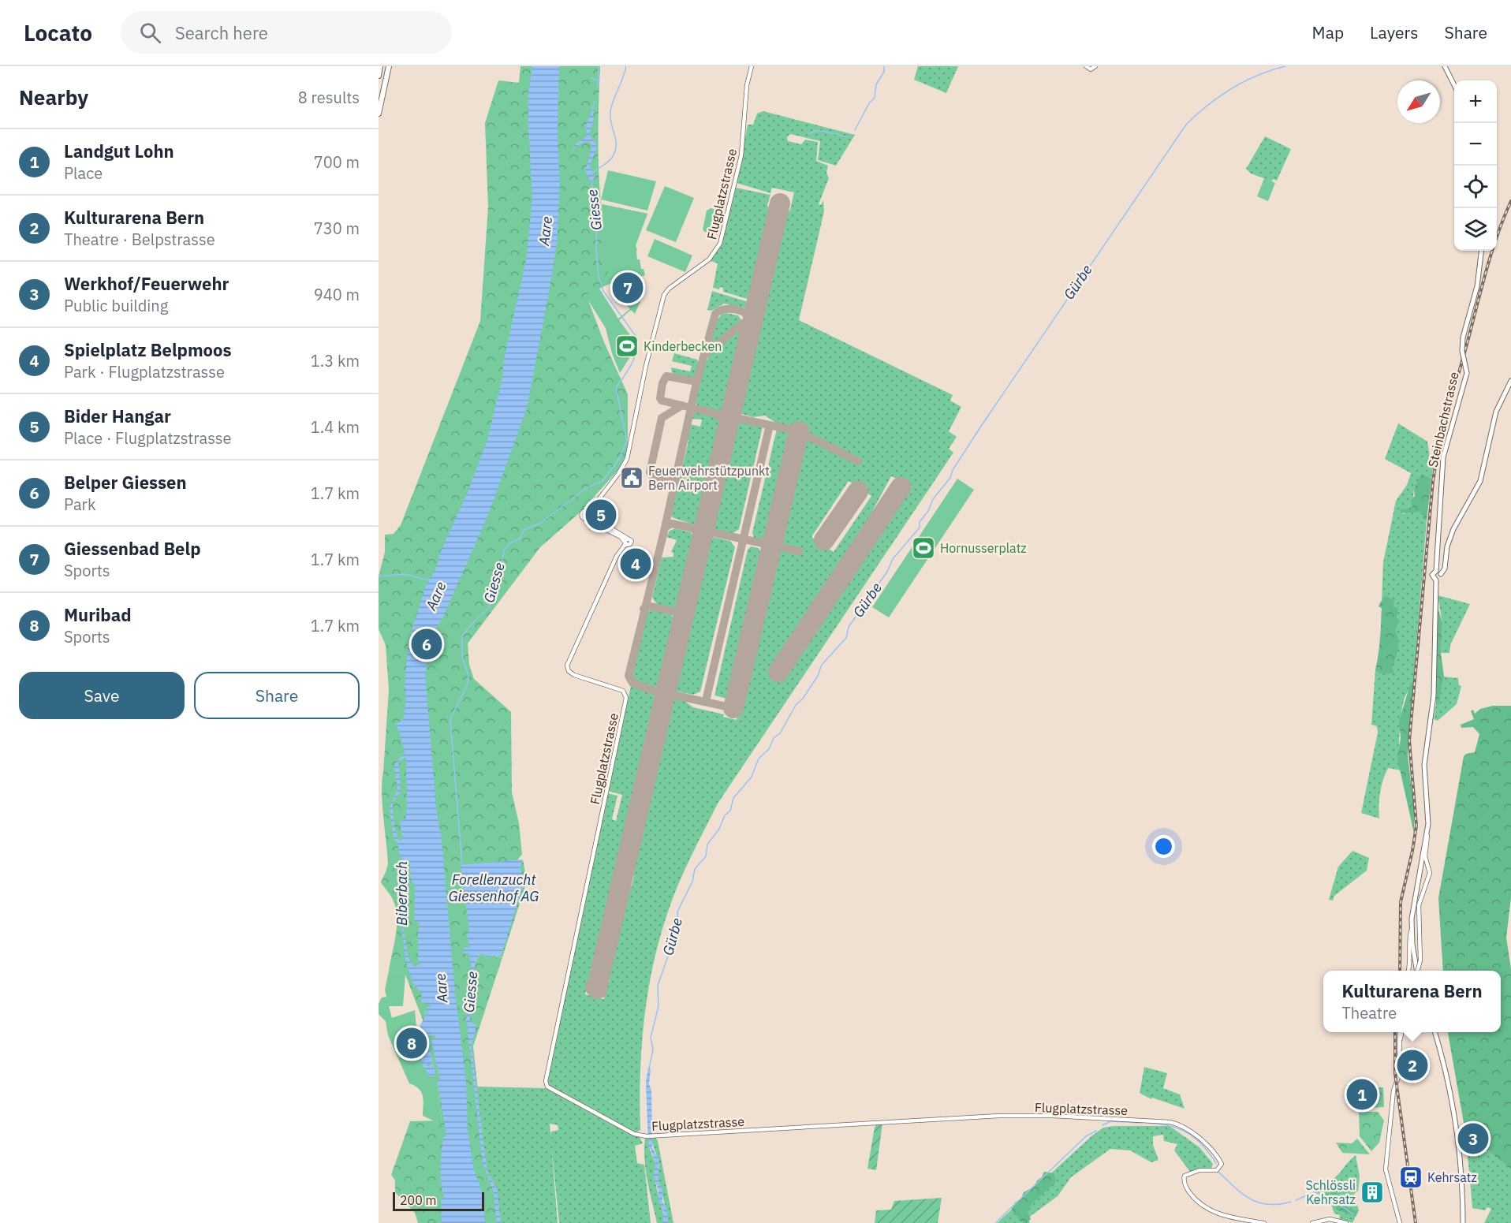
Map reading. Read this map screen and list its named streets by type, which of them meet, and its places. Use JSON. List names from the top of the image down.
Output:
{
  "streets": {
    "main road": ["Steinbachstrasse"],
    "street": ["Flugplatzstrasse"]
  },
  "water": [
    "Giesse",
    "Aare",
    "Gürbe",
    "Forellenzucht Giessenhof AG",
    "Biberbach"
  ],
  "places": {
    "sports": ["Kinderbecken", "Hornusserplatz"],
    "public building": ["Feuerwehrstützpunkt Bern Airport"],
    "station": ["Kehrsatz"],
    "building": ["Schlössli Kehrsatz"]
  },
  "scale_bar": "200 m",
  "north": "bottom left",
  "page": {
    "header": "Locato",
    "search": "Search here",
    "nav": ["Map", "Layers", "Share"],
    "heading": ["Nearby", "8 results"],
    "map_buttons": ["+", "−"],
    "list": [
      {
        "mark": "1",
        "name": "Landgut Lohn",
        "note": "Place",
        "value": "700 m"
      },
      {
        "mark": "2",
        "name": "Kulturarena Bern",
        "note": "Theatre · Belpstrasse",
        "value": "730 m"
      },
      {
        "mark": "3",
        "name": "Werkhof/Feuerwehr",
        "note": "Public building",
        "value": "940 m"
      },
      {
        "mark": "4",
        "name": "Spielplatz Belpmoos",
        "note": "Park · Flugplatzstrasse",
        "value": "1.3 km"
      },
      {
        "mark": "5",
        "name": "Bider Hangar",
        "note": "Place · Flugplatzstrasse",
        "value": "1.4 km"
      },
      {
        "mark": "6",
        "name": "Belper Giessen",
        "note": "Park",
        "value": "1.7 km"
      },
      {
        "mark": "7",
        "name": "Giessenbad Belp",
        "note": "Sports",
        "value": "1.7 km"
      },
      {
        "mark": "8",
        "name": "Muribad",
        "note": "Sports",
        "value": "1.7 km"
      }
    ],
    "pins": [
      "7",
      "5",
      "4",
      "6",
      "8",
      "2",
      "1",
      "3"
    ],
    "buttons": ["Save", "Share"],
    "popup": ["Kulturarena Bern", "Theatre"],
    "scale": "200 m"
  }
}
